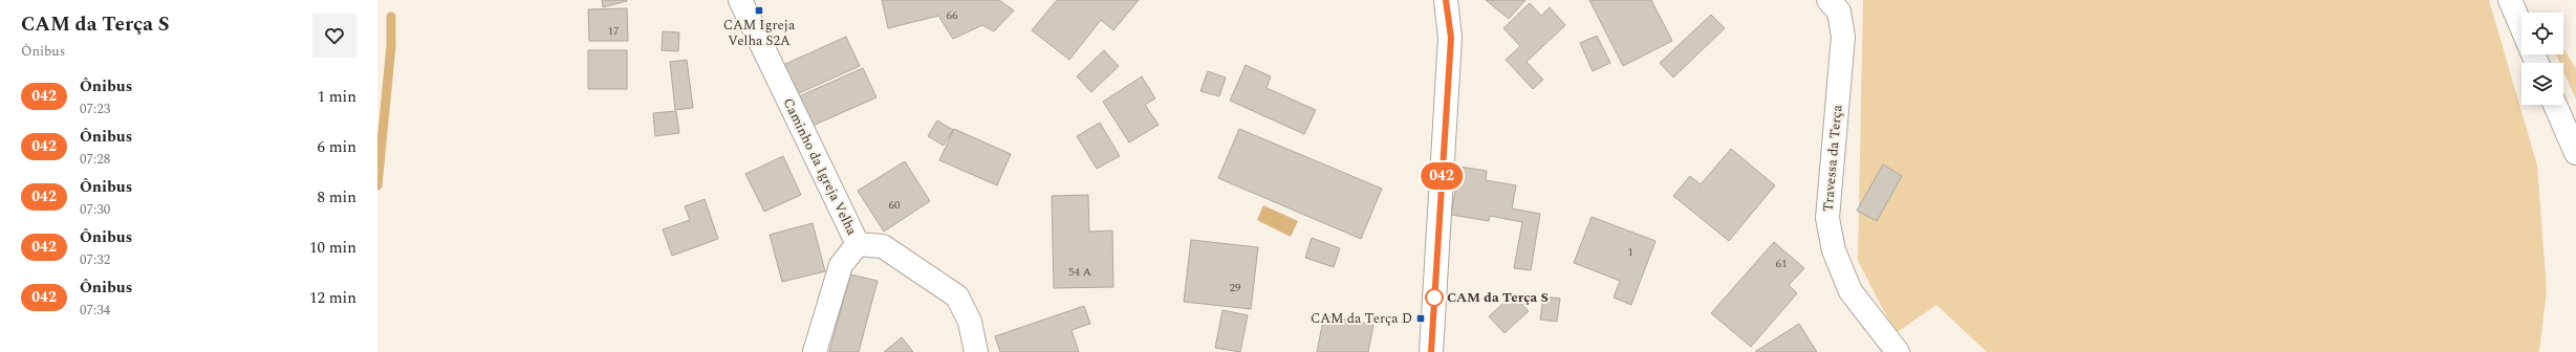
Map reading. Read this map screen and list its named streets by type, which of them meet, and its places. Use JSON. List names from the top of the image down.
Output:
{
  "streets": {
    "street": ["Travessa da Terça", "Caminho da Igreja Velha"]
  },
  "places": {
    "transit": ["CAM Igreja Velha S2A", "CAM da Terça D"],
    "other": ["CAM da Terça S"]
  },
  "lines": ["bus line 042"],
  "house_numbers": [
    "66",
    "17",
    "60",
    "1",
    "61",
    "54 A",
    "29"
  ],
  "page": {
    "heading": ["CAM da Terça S", "Ônibus"],
    "on_map": "042",
    "list": [
      {
        "mark": "042",
        "name": "Ônibus",
        "note": "07:23",
        "value": "1 min"
      },
      {
        "mark": "042",
        "name": "Ônibus",
        "note": "07:28",
        "value": "6 min"
      },
      {
        "mark": "042",
        "name": "Ônibus",
        "note": "07:30",
        "value": "8 min"
      },
      {
        "mark": "042",
        "name": "Ônibus",
        "note": "07:32",
        "value": "10 min"
      },
      {
        "mark": "042",
        "name": "Ônibus",
        "note": "07:34",
        "value": "12 min"
      }
    ]
  }
}
